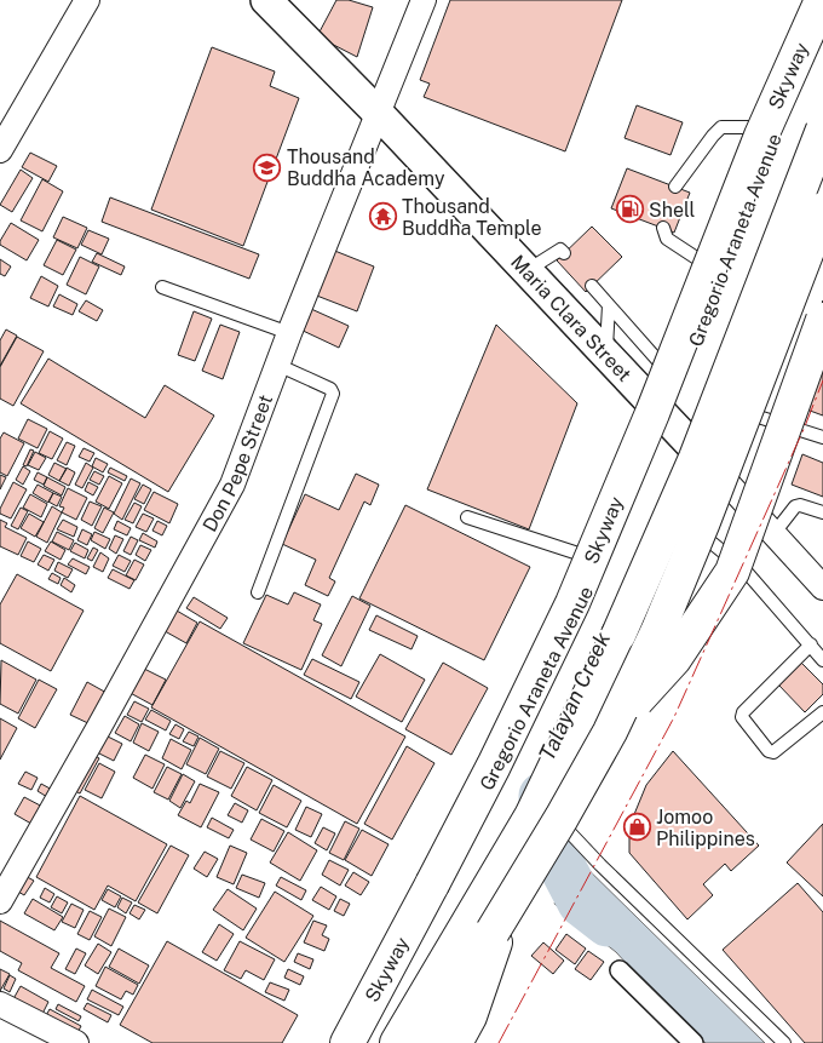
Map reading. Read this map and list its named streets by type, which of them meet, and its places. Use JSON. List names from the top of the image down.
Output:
{
  "streets": {
    "main road": ["Skyway", "Gregorio Araneta Avenue"],
    "street": ["Maria Clara Street", "Don Pepe Street"]
  },
  "crossings": [
    ["Gregorio Araneta Avenue", "Maria Clara Street"],
    ["Maria Clara Street", "Don Pepe Street"]
  ],
  "water": ["Talayan Creek"],
  "places": {
    "school or university": ["Thousand Buddha Academy"],
    "fuel station": ["Shell"],
    "temple": ["Thousand Buddha Temple"],
    "shop": ["Jomoo Philippines"]
  }
}
